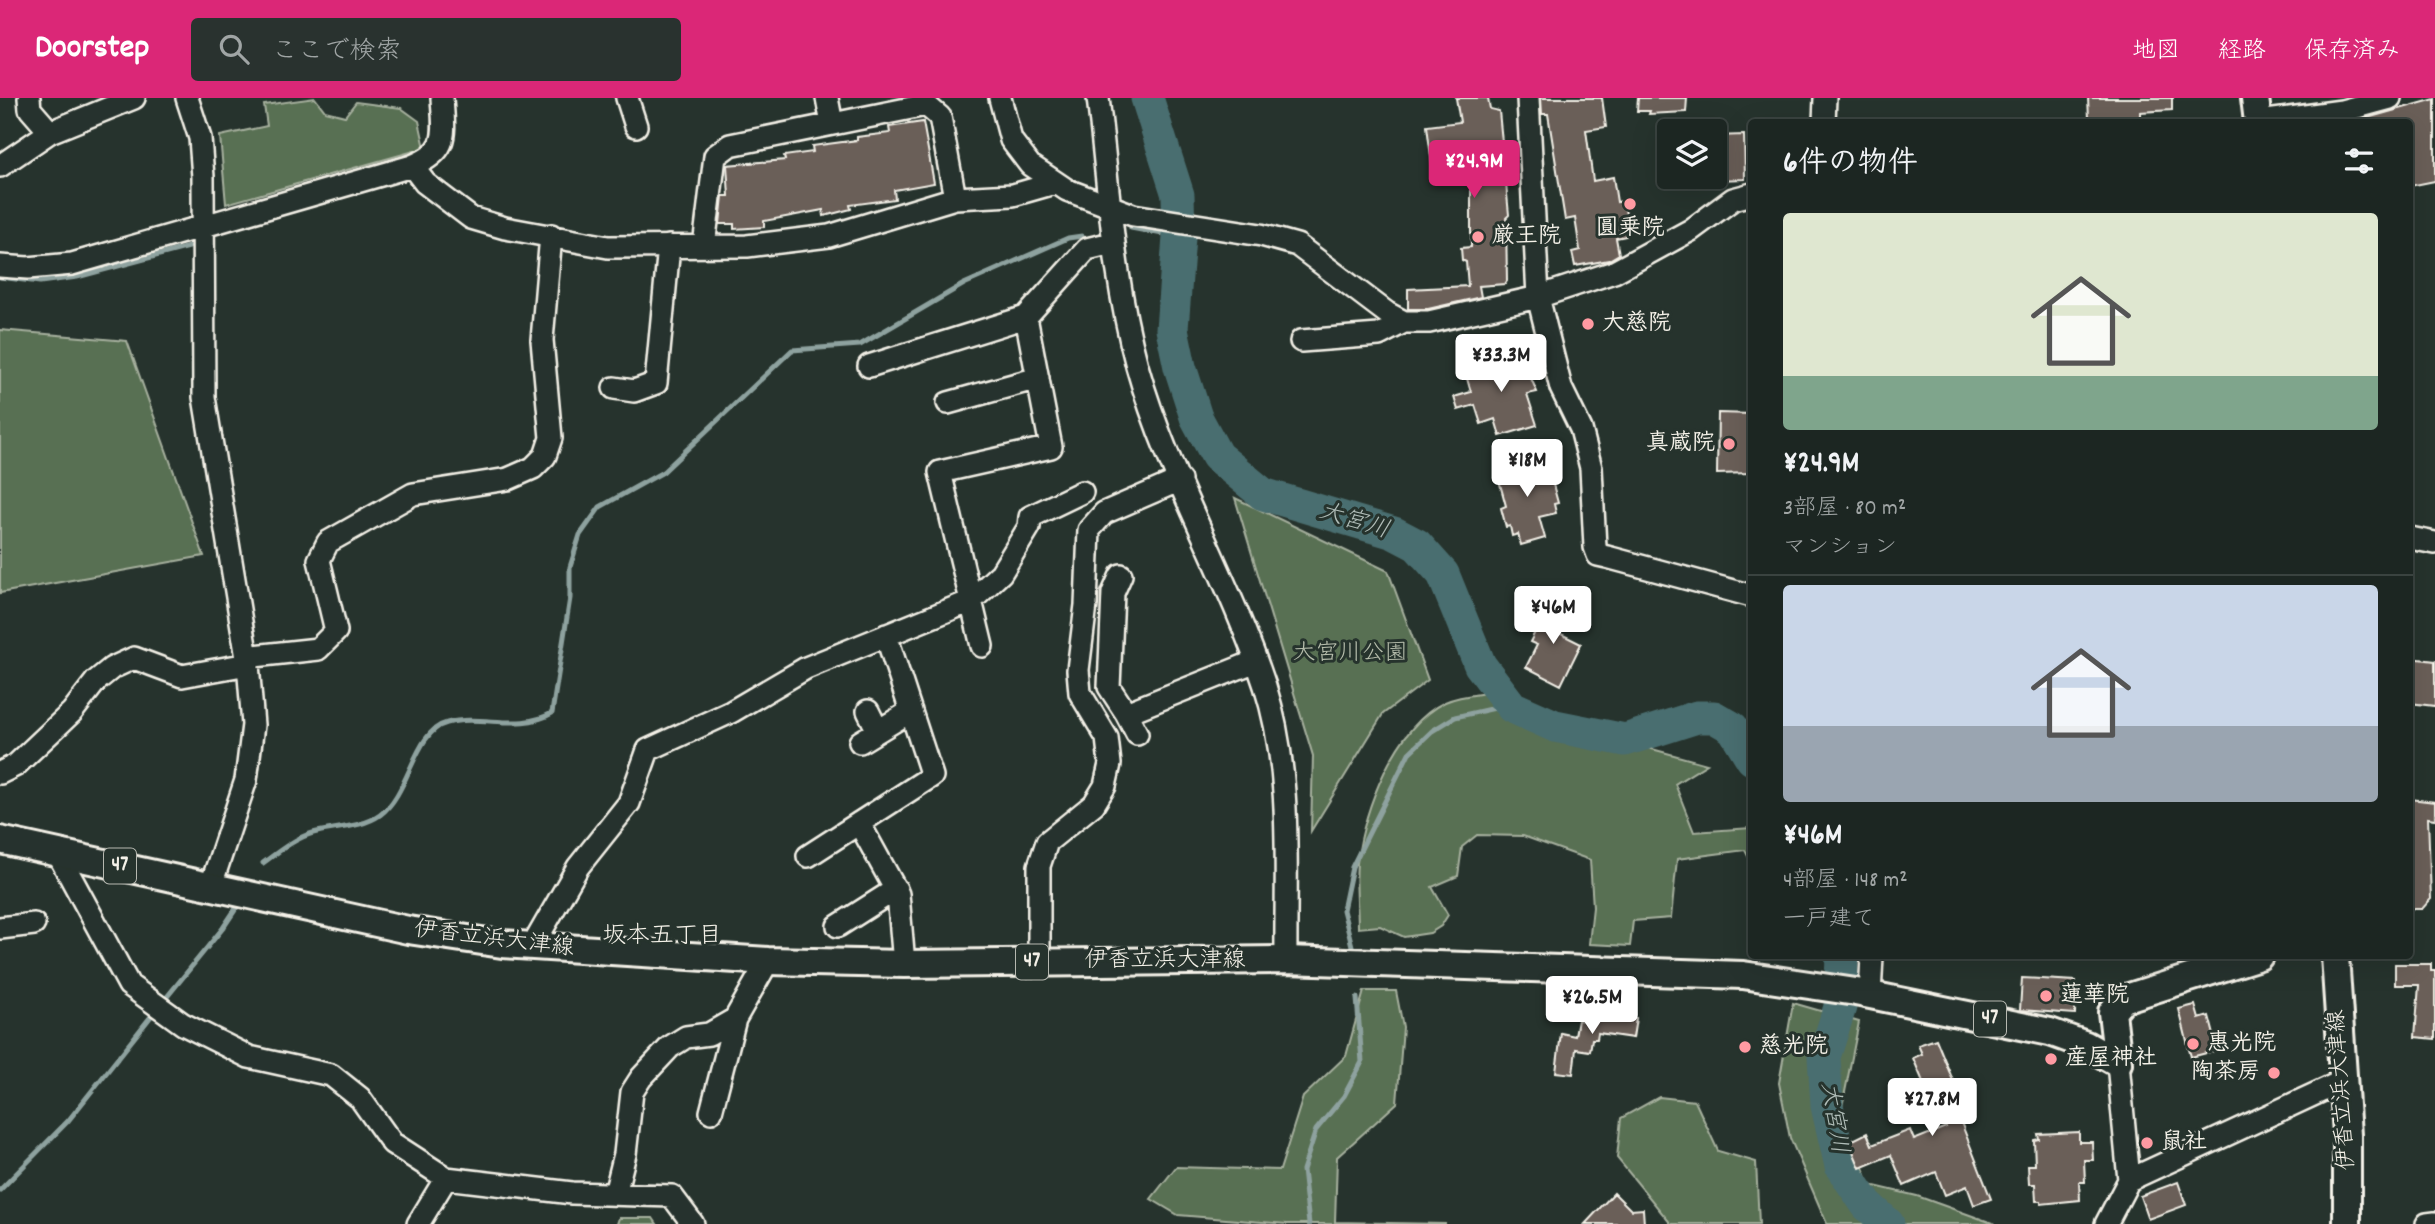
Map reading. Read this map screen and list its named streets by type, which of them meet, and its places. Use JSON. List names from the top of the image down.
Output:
{
  "streets": {
    "main road": ["47", "伊香立浜大津線"]
  },
  "districts": ["坂本五丁目"],
  "water": ["大宮川"],
  "parks": ["大宮川公園"],
  "places": [
    "圓乗院",
    "厳王院",
    "大慈院",
    "真蔵院",
    "蓮華院",
    "惠光院",
    "慈光院",
    "産屋神社",
    "陶茶房",
    "鼠社"
  ],
  "page": {
    "header": "Doorstep",
    "search": "ここで検索",
    "nav": ["地図", "経路", "保存済み"],
    "heading": "6件の物件",
    "price": [
      "¥24.9M",
      "¥33.3M",
      "¥18M",
      "¥46M",
      "¥26.5M",
      "¥27.8M"
    ],
    "list": [
      {
        "name": "¥24.9M",
        "note": "3部屋 · 80 m² · マンション"
      },
      {
        "name": "¥46M",
        "note": "4部屋 · 148 m² · 一戸建て"
      }
    ]
  }
}
